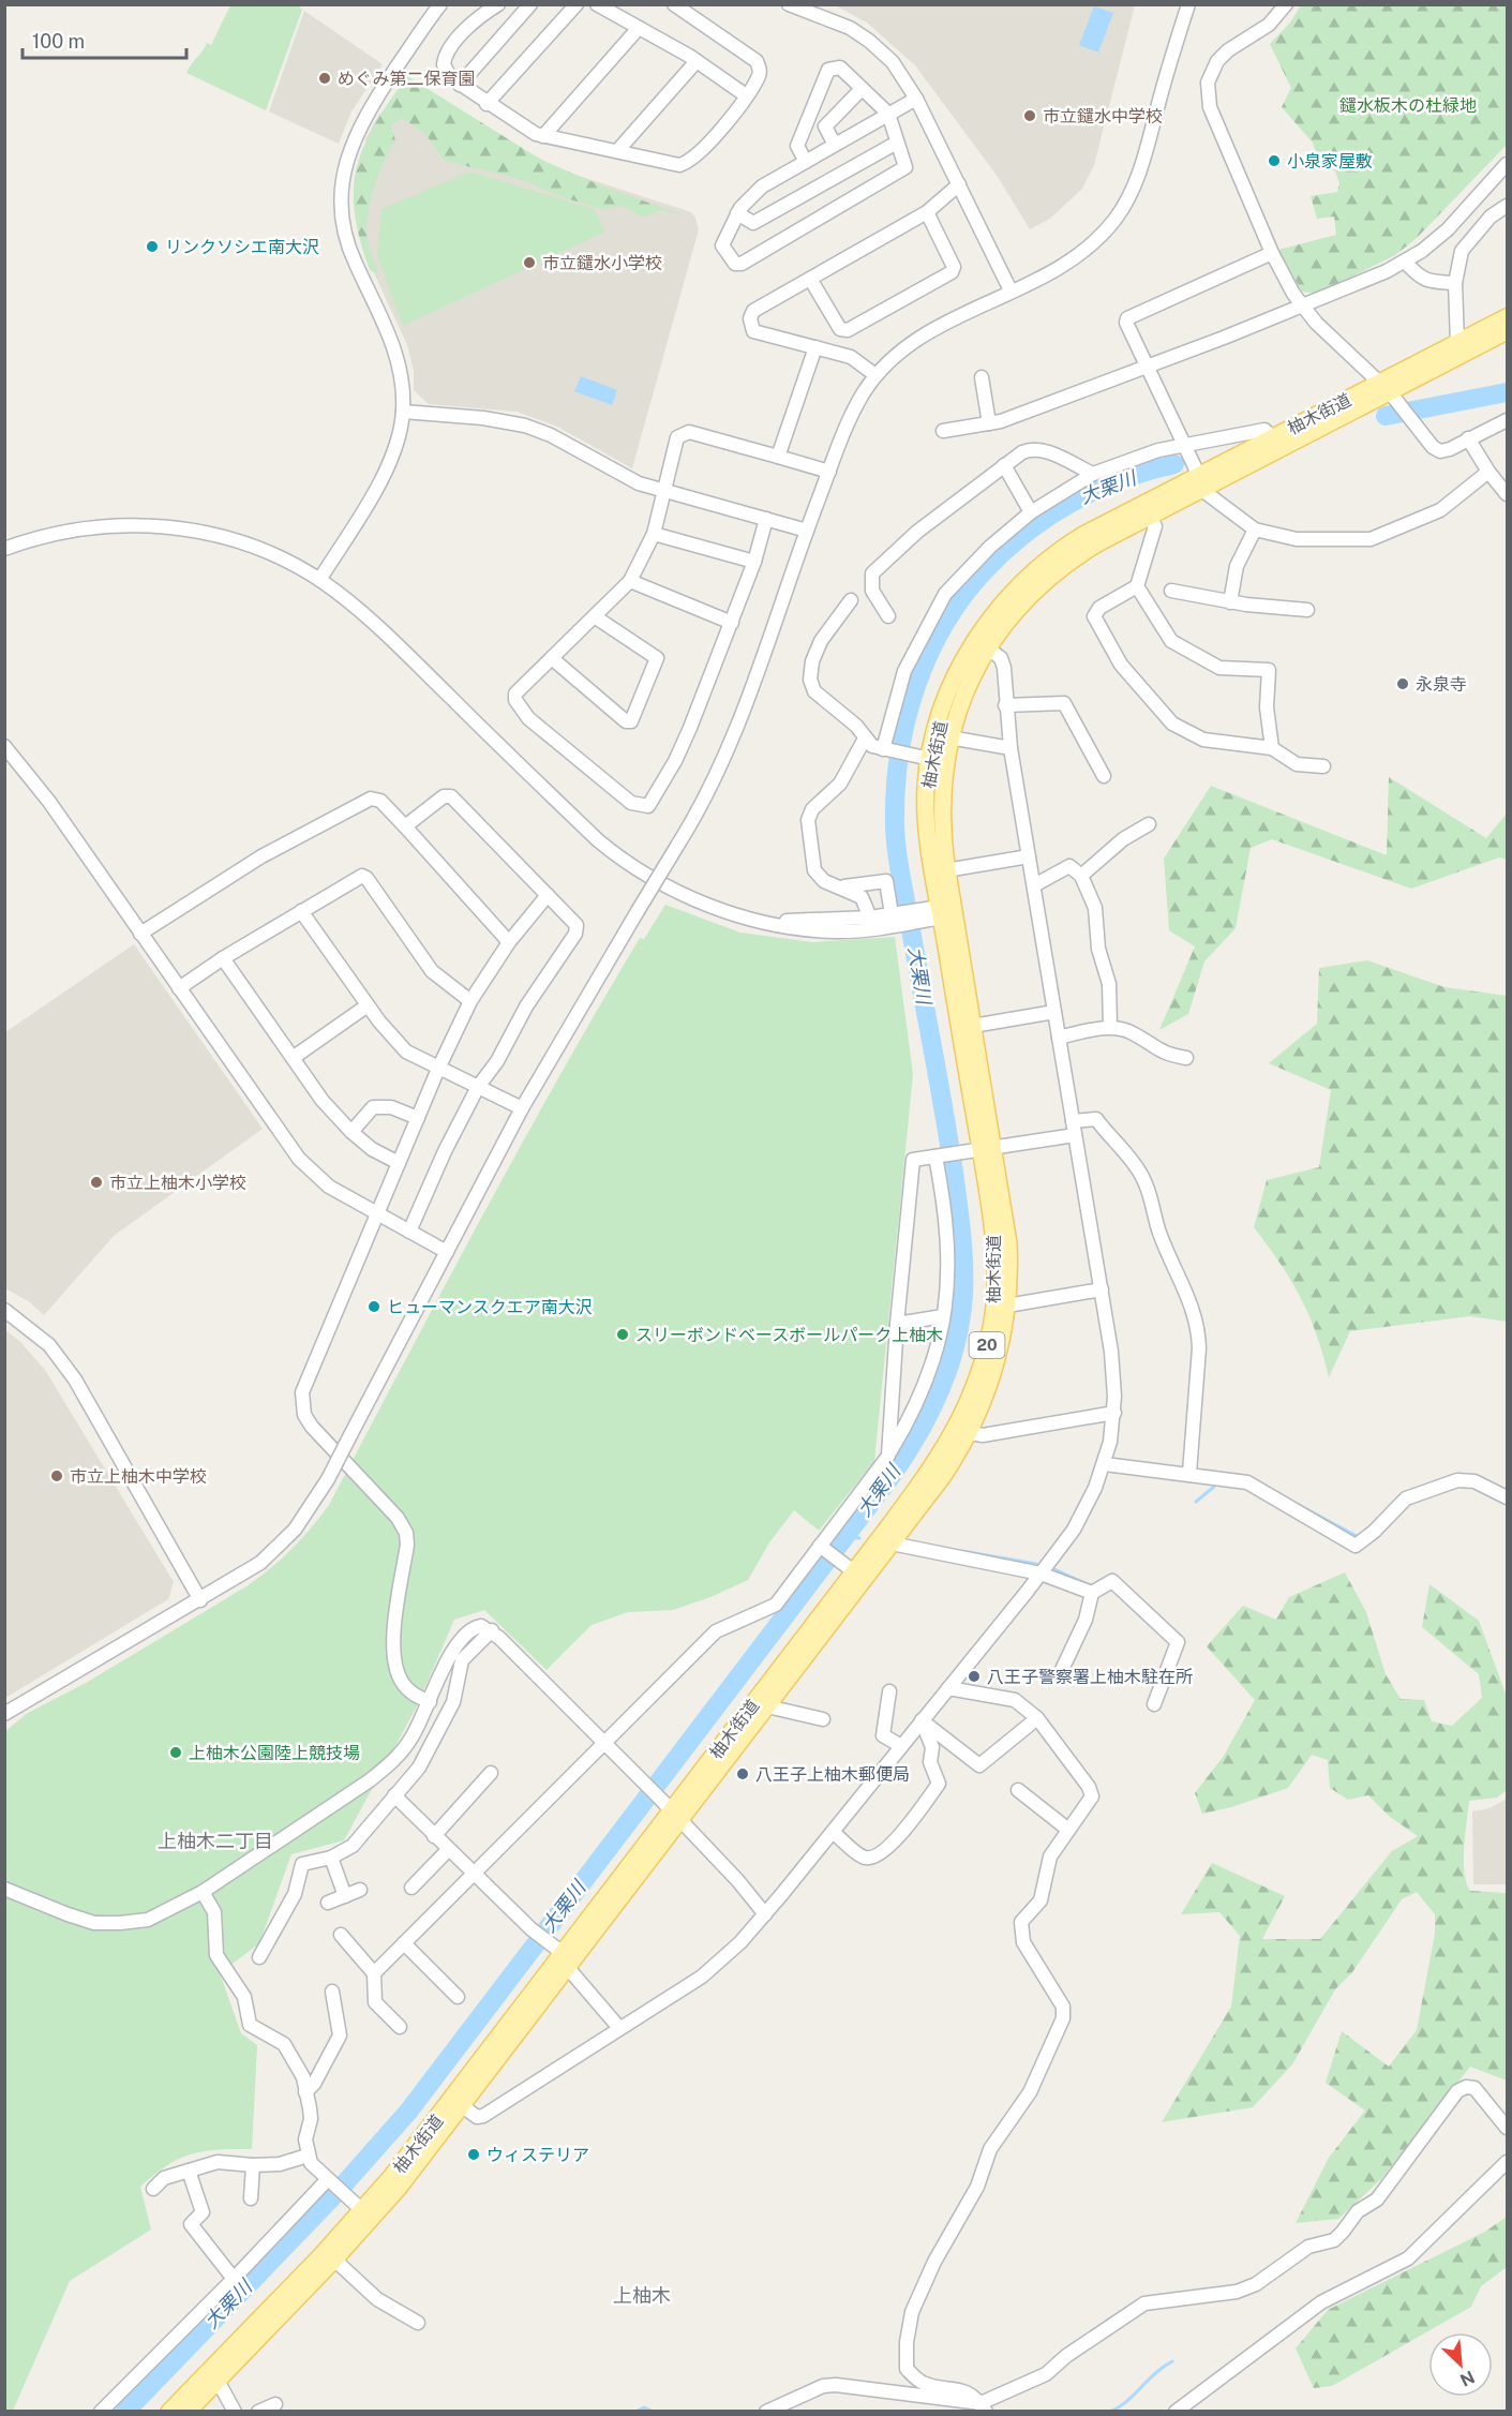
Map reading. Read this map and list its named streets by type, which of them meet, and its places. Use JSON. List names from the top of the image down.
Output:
{
  "streets": {
    "main road": ["柚木街道", "20"]
  },
  "districts": ["上柚木二丁目", "上柚木"],
  "water": ["大栗川"],
  "parks": ["鑓水板木の杜緑地"],
  "places": [
    "めぐみ第二保育園",
    "市立鑓水中学校",
    "小泉家屋敷",
    "リンクソシエ南大沢",
    "市立鑓水小学校",
    "永泉寺",
    "市立上柚木小学校",
    "ヒューマンスクエア南大沢",
    "スリーボンドベースボールパーク上柚木",
    "市立上柚木中学校",
    "八王子警察署上柚木駐在所",
    "上柚木公園陸上競技場",
    "八王子上柚木郵便局",
    "ウィステリア"
  ],
  "scale_bar": "100 m",
  "north": "bottom right"
}
